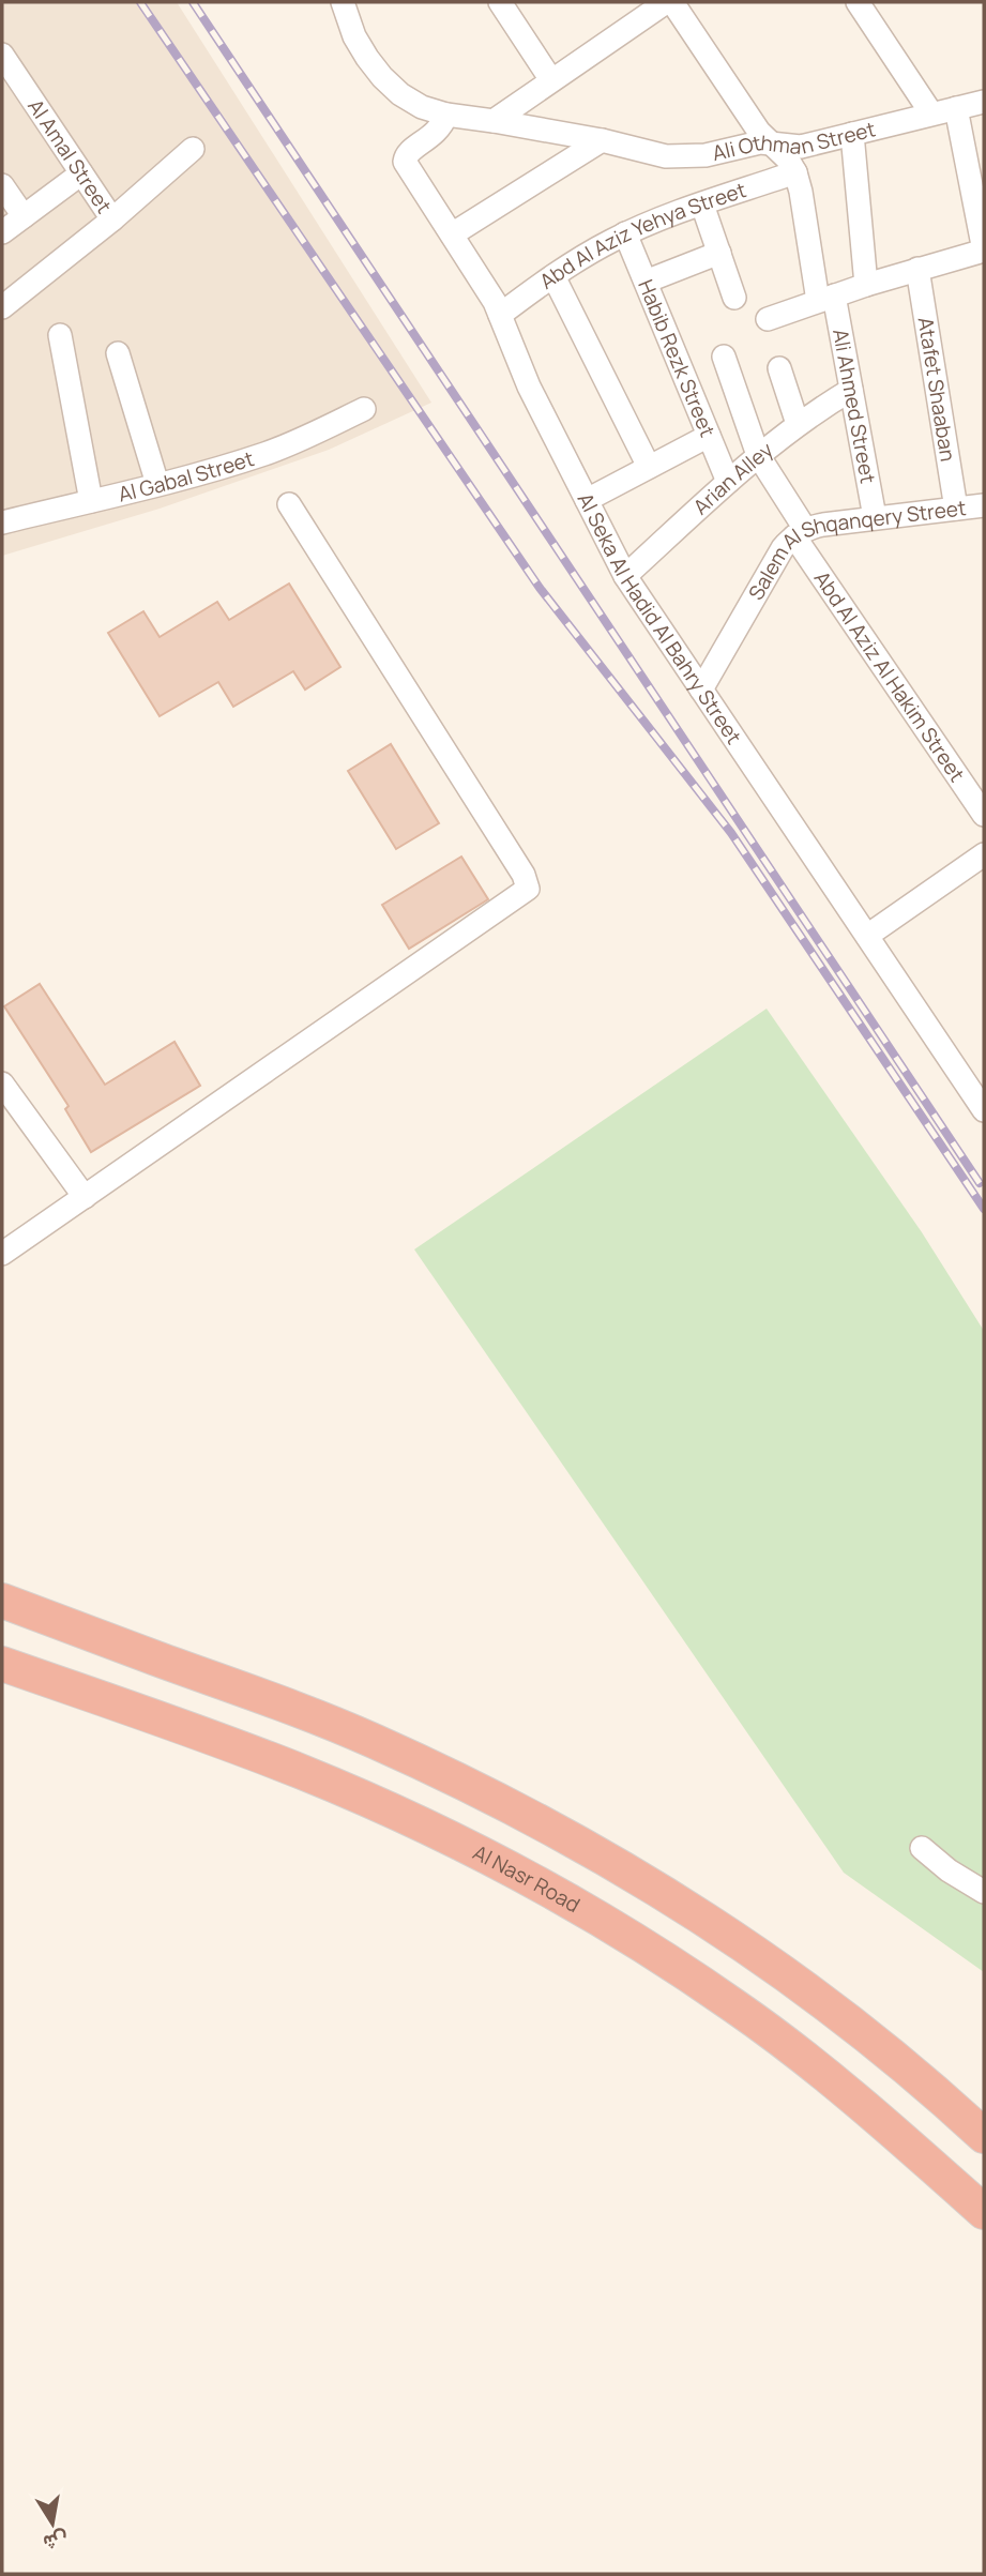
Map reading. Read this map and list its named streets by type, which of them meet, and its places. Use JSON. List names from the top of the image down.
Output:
{
  "streets": {
    "highway": ["Al Nasr Road"],
    "street": [
      "Ali Othman Street",
      "Al Amal Street",
      "Abd Al Aziz Yehya Street",
      "Habib Rezk Street",
      "Atafet Shaaban",
      "Ali Ahmed Street",
      "Al Gabal Street",
      "Arian Alley",
      "Salem Al Shqanqery Street",
      "Al Seka Al Hadid Al Bahry Street",
      "Abd Al Aziz Al Hakim Street"
    ]
  },
  "crossings": [
    ["Ali Othman Street", "Al Seka Al Hadid Al Bahry Street"],
    ["Abd Al Aziz Yehya Street", "Habib Rezk Street"],
    ["Abd Al Aziz Yehya Street", "Ali Ahmed Street"],
    ["Abd Al Aziz Yehya Street", "Al Seka Al Hadid Al Bahry Street"],
    ["Habib Rezk Street", "Arian Alley"],
    ["Atafet Shaaban", "Salem Al Shqanqery Street"],
    ["Ali Ahmed Street", "Arian Alley"],
    ["Ali Ahmed Street", "Salem Al Shqanqery Street"],
    ["Arian Alley", "Al Seka Al Hadid Al Bahry Street"],
    ["Arian Alley", "Abd Al Aziz Al Hakim Street"],
    ["Salem Al Shqanqery Street", "Al Seka Al Hadid Al Bahry Street"],
    ["Salem Al Shqanqery Street", "Abd Al Aziz Al Hakim Street"]
  ],
  "north": "bottom"
}
